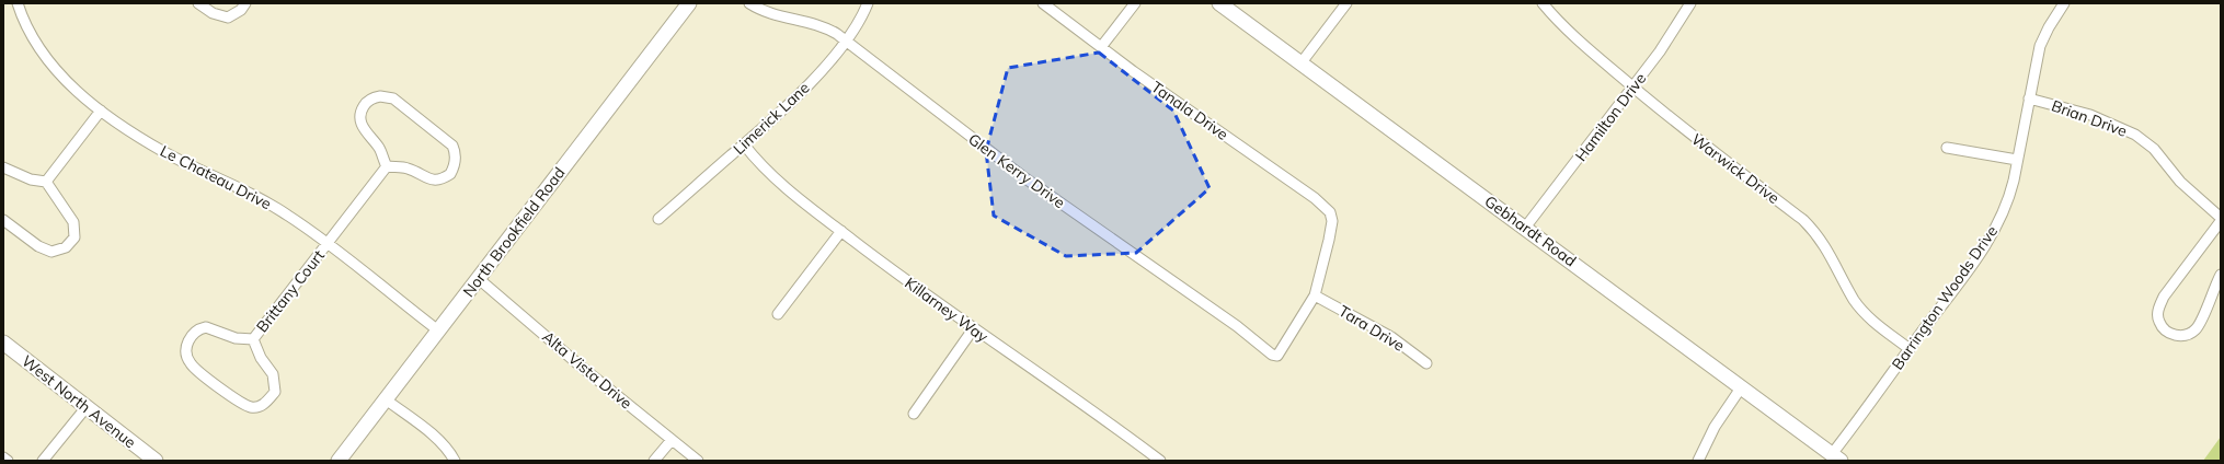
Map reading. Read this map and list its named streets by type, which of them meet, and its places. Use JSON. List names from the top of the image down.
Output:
{
  "streets": {
    "street": [
      "Tanala Drive",
      "Hamilton Drive",
      "Limerick Lane",
      "Brian Drive",
      "Warwick Drive",
      "Glen Kerry Drive",
      "Le Chateau Drive",
      "Gebhardt Road",
      "North Brookfield Road",
      "Brittany Court",
      "Barrington Woods Drive",
      "Killarney Way",
      "Tara Drive",
      "Alta Vista Drive",
      "West North Avenue"
    ]
  },
  "crossings": [
    ["Tanala Drive", "Glen Kerry Drive"],
    ["Tanala Drive", "Tara Drive"],
    ["Hamilton Drive", "Warwick Drive"],
    ["Hamilton Drive", "Gebhardt Road"],
    ["Limerick Lane", "Glen Kerry Drive"],
    ["Limerick Lane", "Killarney Way"],
    ["Brian Drive", "Barrington Woods Drive"],
    ["Warwick Drive", "Barrington Woods Drive"],
    ["Glen Kerry Drive", "Tara Drive"],
    ["Le Chateau Drive", "North Brookfield Road"],
    ["Le Chateau Drive", "Brittany Court"],
    ["Gebhardt Road", "Barrington Woods Drive"],
    ["North Brookfield Road", "Alta Vista Drive"]
  ]
}
